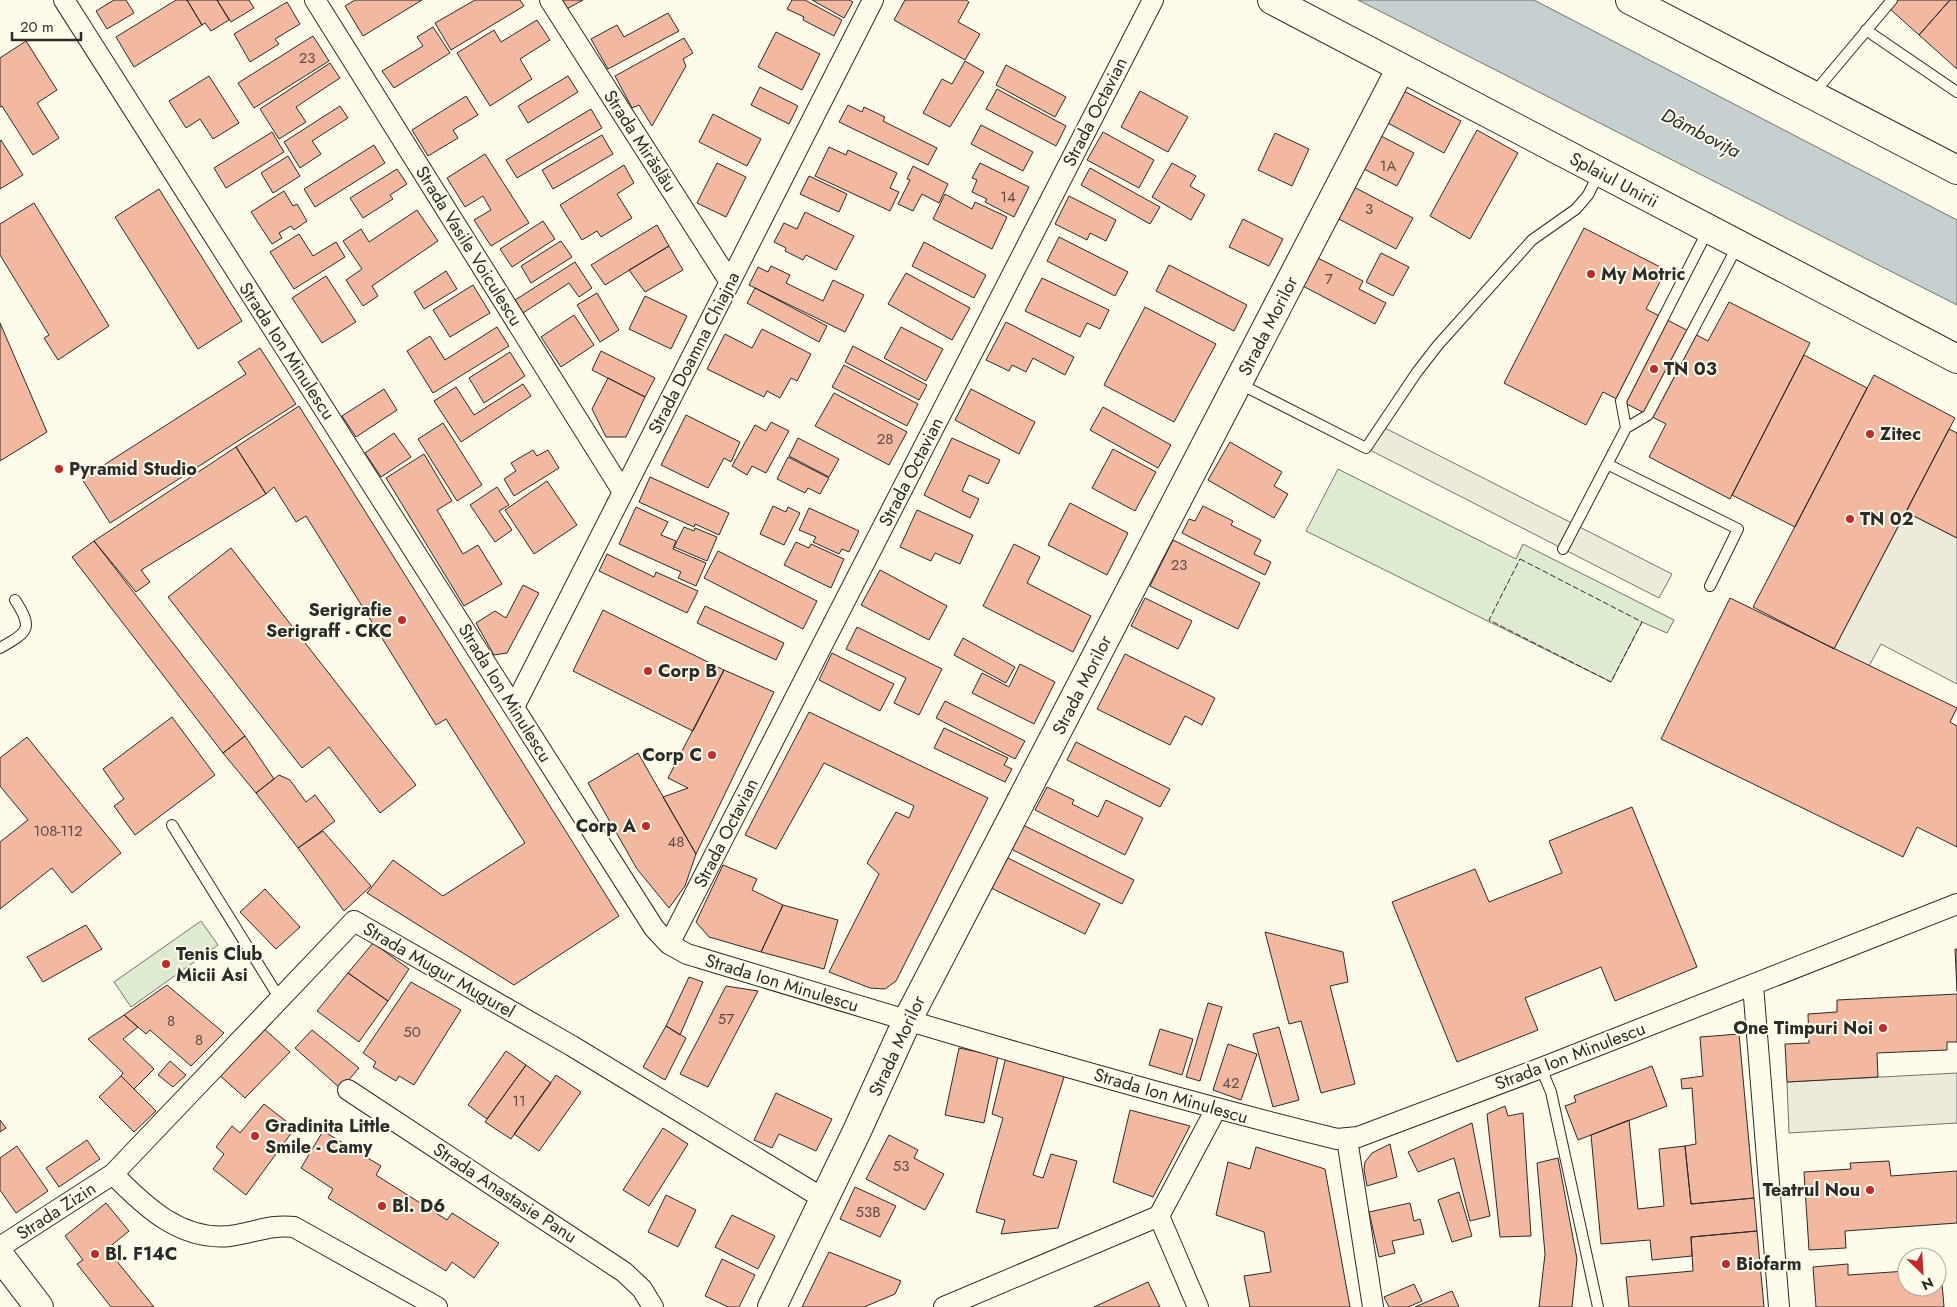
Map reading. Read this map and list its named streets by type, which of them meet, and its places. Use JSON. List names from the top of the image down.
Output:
{
  "streets": {
    "street": [
      "Strada Octavian",
      "Strada Mirăslău",
      "Splaiul Unirii",
      "Strada Vasile Voiculescu",
      "Strada Morilor",
      "Strada Ion Minulescu",
      "Strada Doamna Chiajna",
      "Strada Mugur Mugurel",
      "Strada Anastasie Panu",
      "Strada Zizin"
    ]
  },
  "crossings": [
    ["Strada Octavian", "Strada Ion Minulescu"],
    ["Strada Mirăslău", "Strada Doamna Chiajna"],
    ["Splaiul Unirii", "Strada Morilor"],
    ["Strada Vasile Voiculescu", "Strada Doamna Chiajna"],
    ["Strada Morilor", "Strada Ion Minulescu"],
    ["Strada Morilor", "Strada Mugur Mugurel"],
    ["Strada Ion Minulescu", "Strada Doamna Chiajna"],
    ["Strada Mugur Mugurel", "Strada Zizin"]
  ],
  "water": ["Dâmbovița"],
  "places": [
    "My Motric",
    "TN 03",
    "Zitec",
    "Pyramid Studio",
    "TN 02",
    "Serigrafie Serigraff - CKC",
    "Corp B",
    "Corp C",
    "Corp A",
    "Tenis Club Micii Asi",
    "One Timpuri Noi",
    "Gradinita Little Smile - Camy",
    "Teatrul Nou",
    "Bl. D6",
    "Bl. F14C",
    "Biofarm"
  ],
  "house_numbers": [
    "23",
    "1A",
    "14",
    "3",
    "7",
    "28",
    "23",
    "108-112",
    "48",
    "57",
    "8",
    "50",
    "8",
    "42",
    "11",
    "53",
    "53B"
  ],
  "scale_bar": "20 m",
  "north": "bottom right"
}
